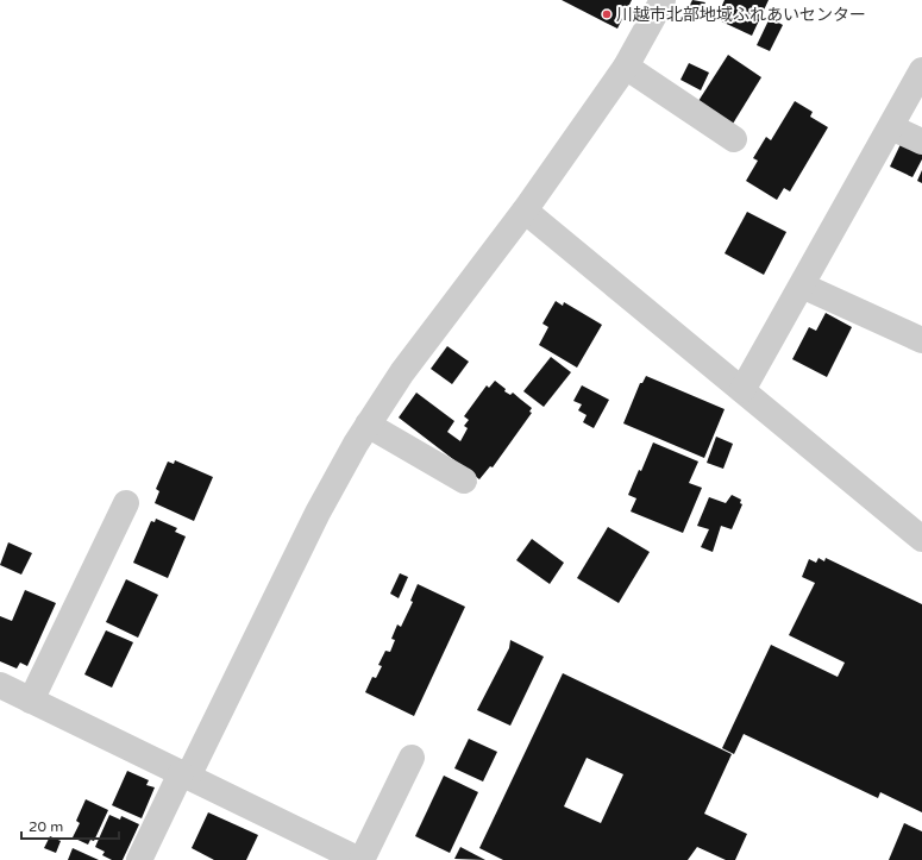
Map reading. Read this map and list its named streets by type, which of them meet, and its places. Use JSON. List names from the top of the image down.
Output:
{
  "places": ["川越市北部地域ふれあいセンター"],
  "scale_bar": "20 m"
}
